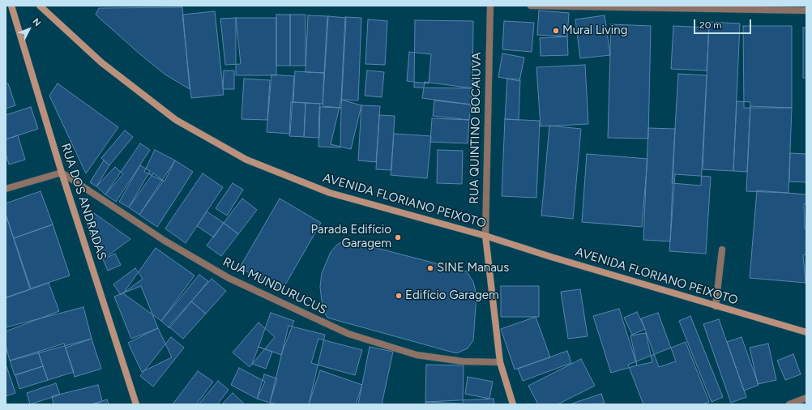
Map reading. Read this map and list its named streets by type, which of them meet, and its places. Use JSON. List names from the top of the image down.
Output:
{
  "streets": {
    "street": [
      "RUA QUINTINO BOCAIUVA",
      "AVENIDA FLORIANO PEIXOTO",
      "RUA DOS ANDRADAS",
      "RUA MUNDURUCUS"
    ]
  },
  "crossings": [
    ["RUA QUINTINO BOCAIUVA", "AVENIDA FLORIANO PEIXOTO"],
    ["RUA QUINTINO BOCAIUVA", "RUA MUNDURUCUS"],
    ["RUA DOS ANDRADAS", "RUA MUNDURUCUS"]
  ],
  "places": [
    "Mural Living",
    "Parada Edifício Garagem",
    "SINE Manaus",
    "Edifício Garagem"
  ],
  "scale_bar": "20 m",
  "north": "top right"
}
